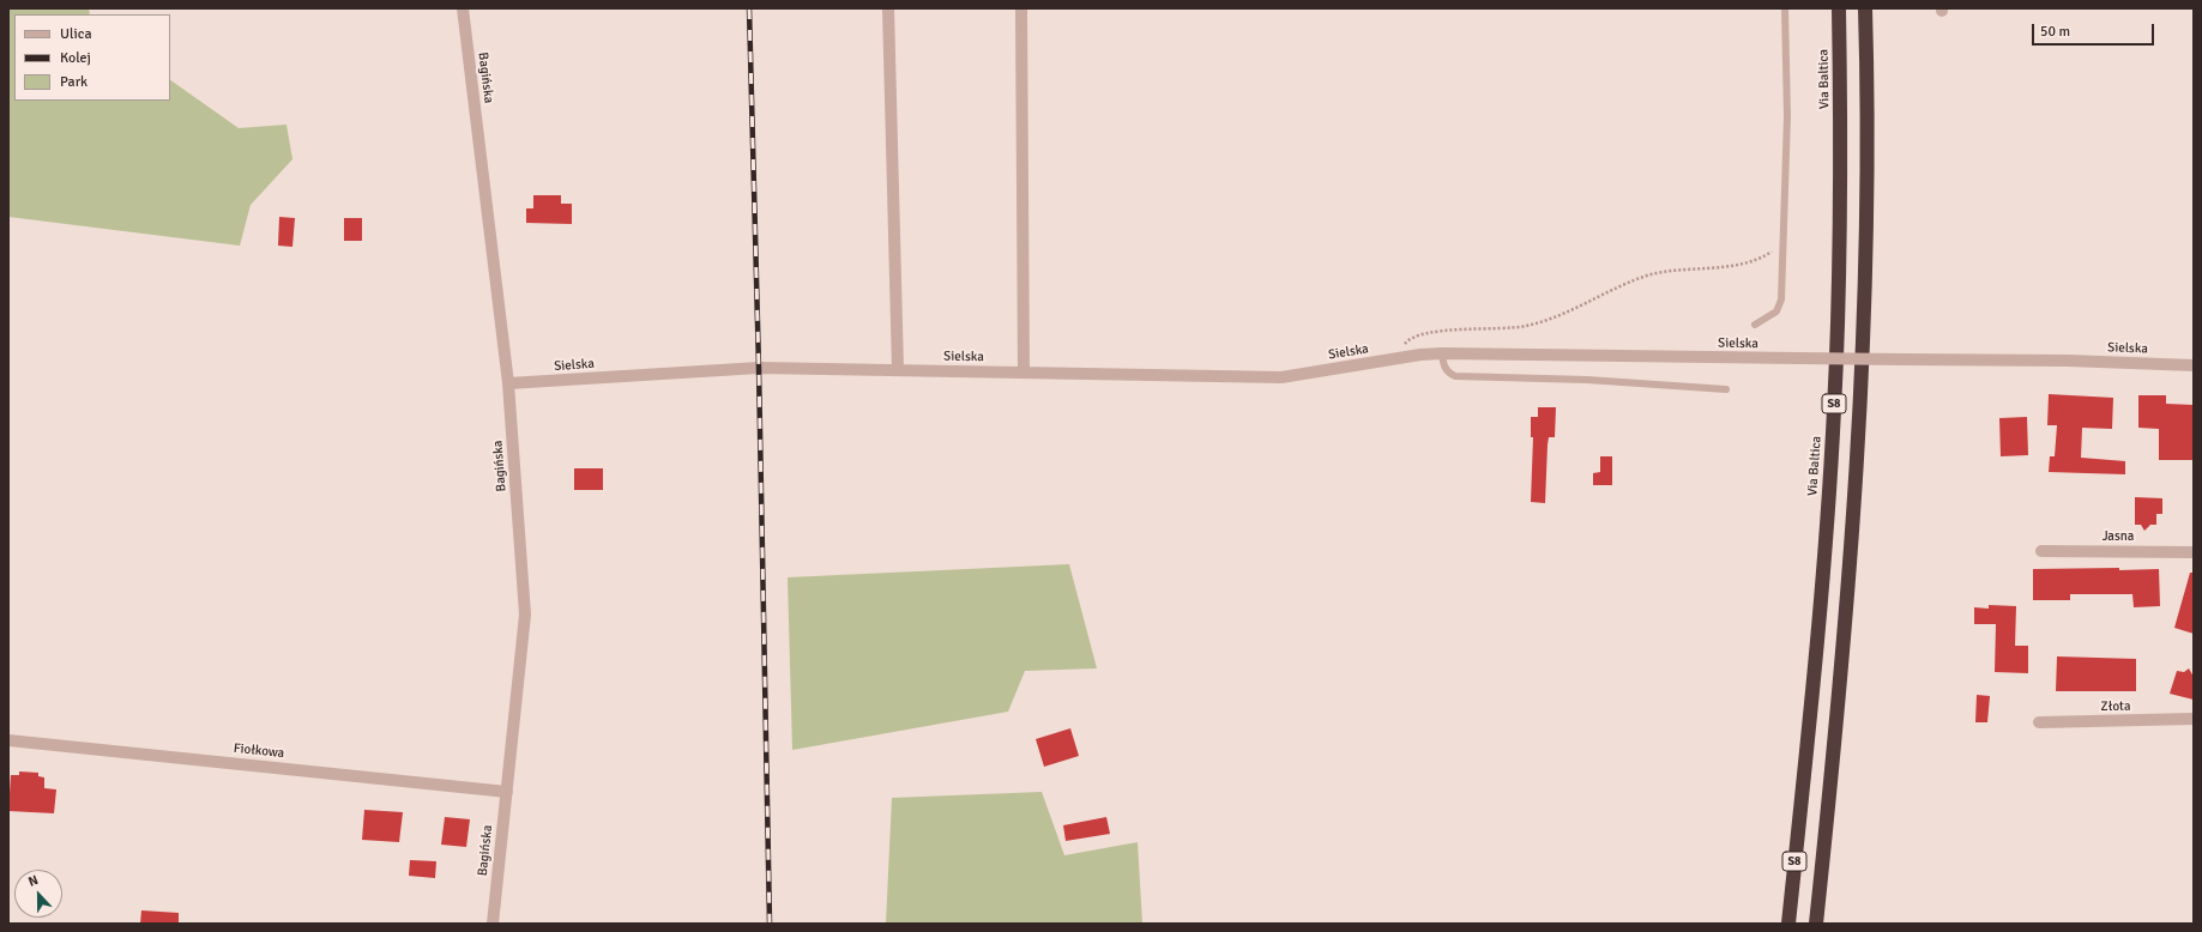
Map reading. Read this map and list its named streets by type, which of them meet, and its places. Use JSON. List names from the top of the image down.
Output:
{
  "streets": {
    "highway": ["Via Baltica", "S8"],
    "street": [
      "Bagińska",
      "Sielska",
      "Jasna",
      "Złota",
      "Fiołkowa"
    ]
  },
  "crossings": [
    ["Bagińska", "Sielska"],
    ["Bagińska", "Fiołkowa"]
  ],
  "legend": ["Ulica", "Kolej", "Park"],
  "scale_bar": "50 m",
  "north": "top"
}
